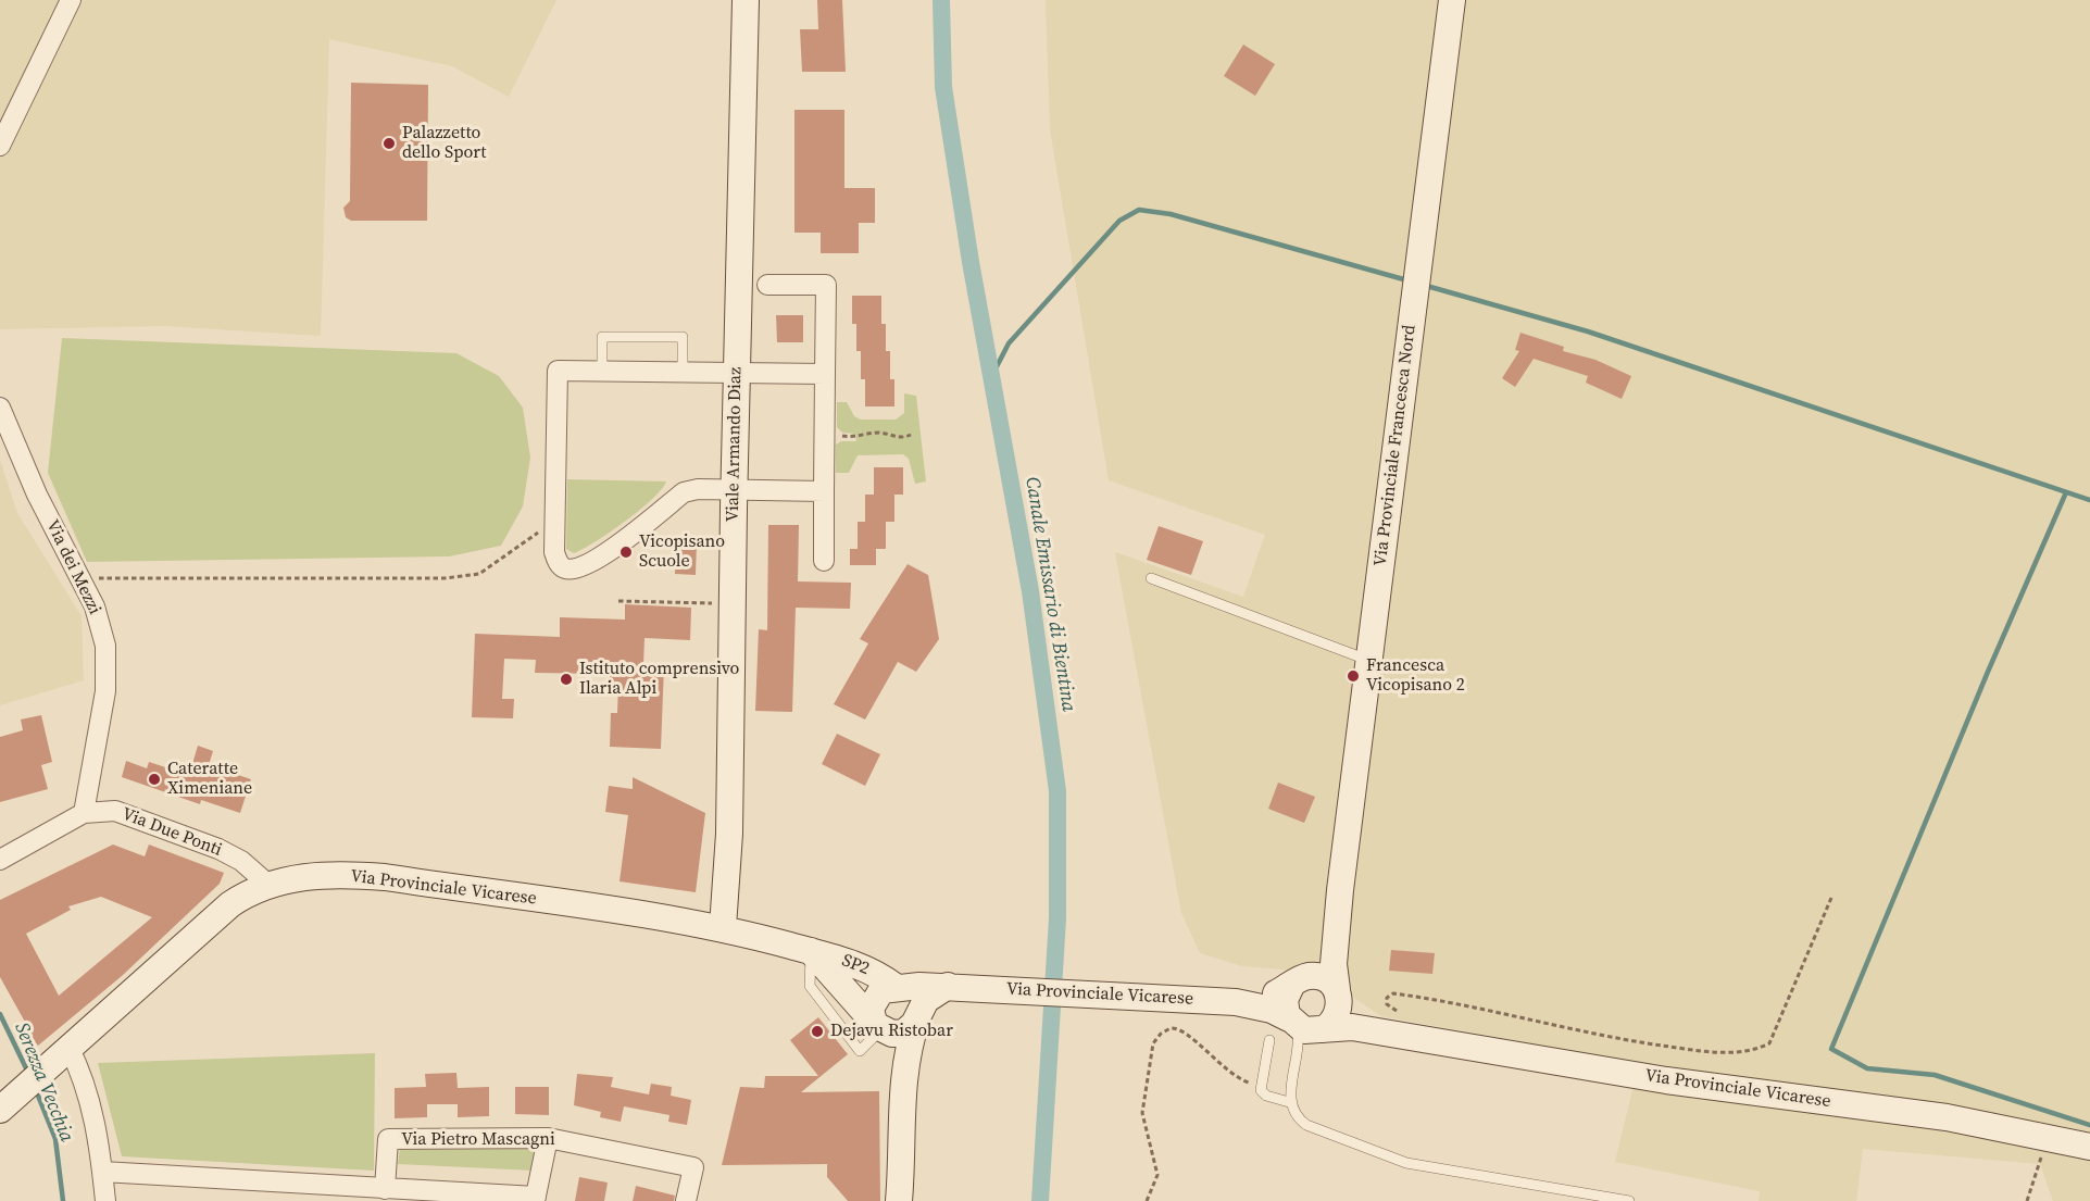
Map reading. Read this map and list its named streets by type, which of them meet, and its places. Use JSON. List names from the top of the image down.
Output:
{
  "streets": {
    "main road": [
      "Viale Armando Diaz",
      "Via Provinciale Francesca Nord",
      "Via Provinciale Vicarese",
      "SP2"
    ],
    "street": ["Via dei Mezzi", "Via Due Ponti", "Via Pietro Mascagni"]
  },
  "crossings": [
    ["Viale Armando Diaz", "Via Provinciale Vicarese"],
    ["Via dei Mezzi", "Via Due Ponti"],
    ["Via Due Ponti", "Via Provinciale Vicarese"],
    ["Via Provinciale Vicarese", "SP2"]
  ],
  "water": ["Canale Emissario di Bientina", "Serezza Vecchia"],
  "places": [
    "Palazzetto dello Sport",
    "Vicopisano Scuole",
    "Francesca Vicopisano 2",
    "Istituto comprensivo Ilaria Alpi",
    "Cateratte Ximeniane",
    "Dejavu Ristobar"
  ]
}
